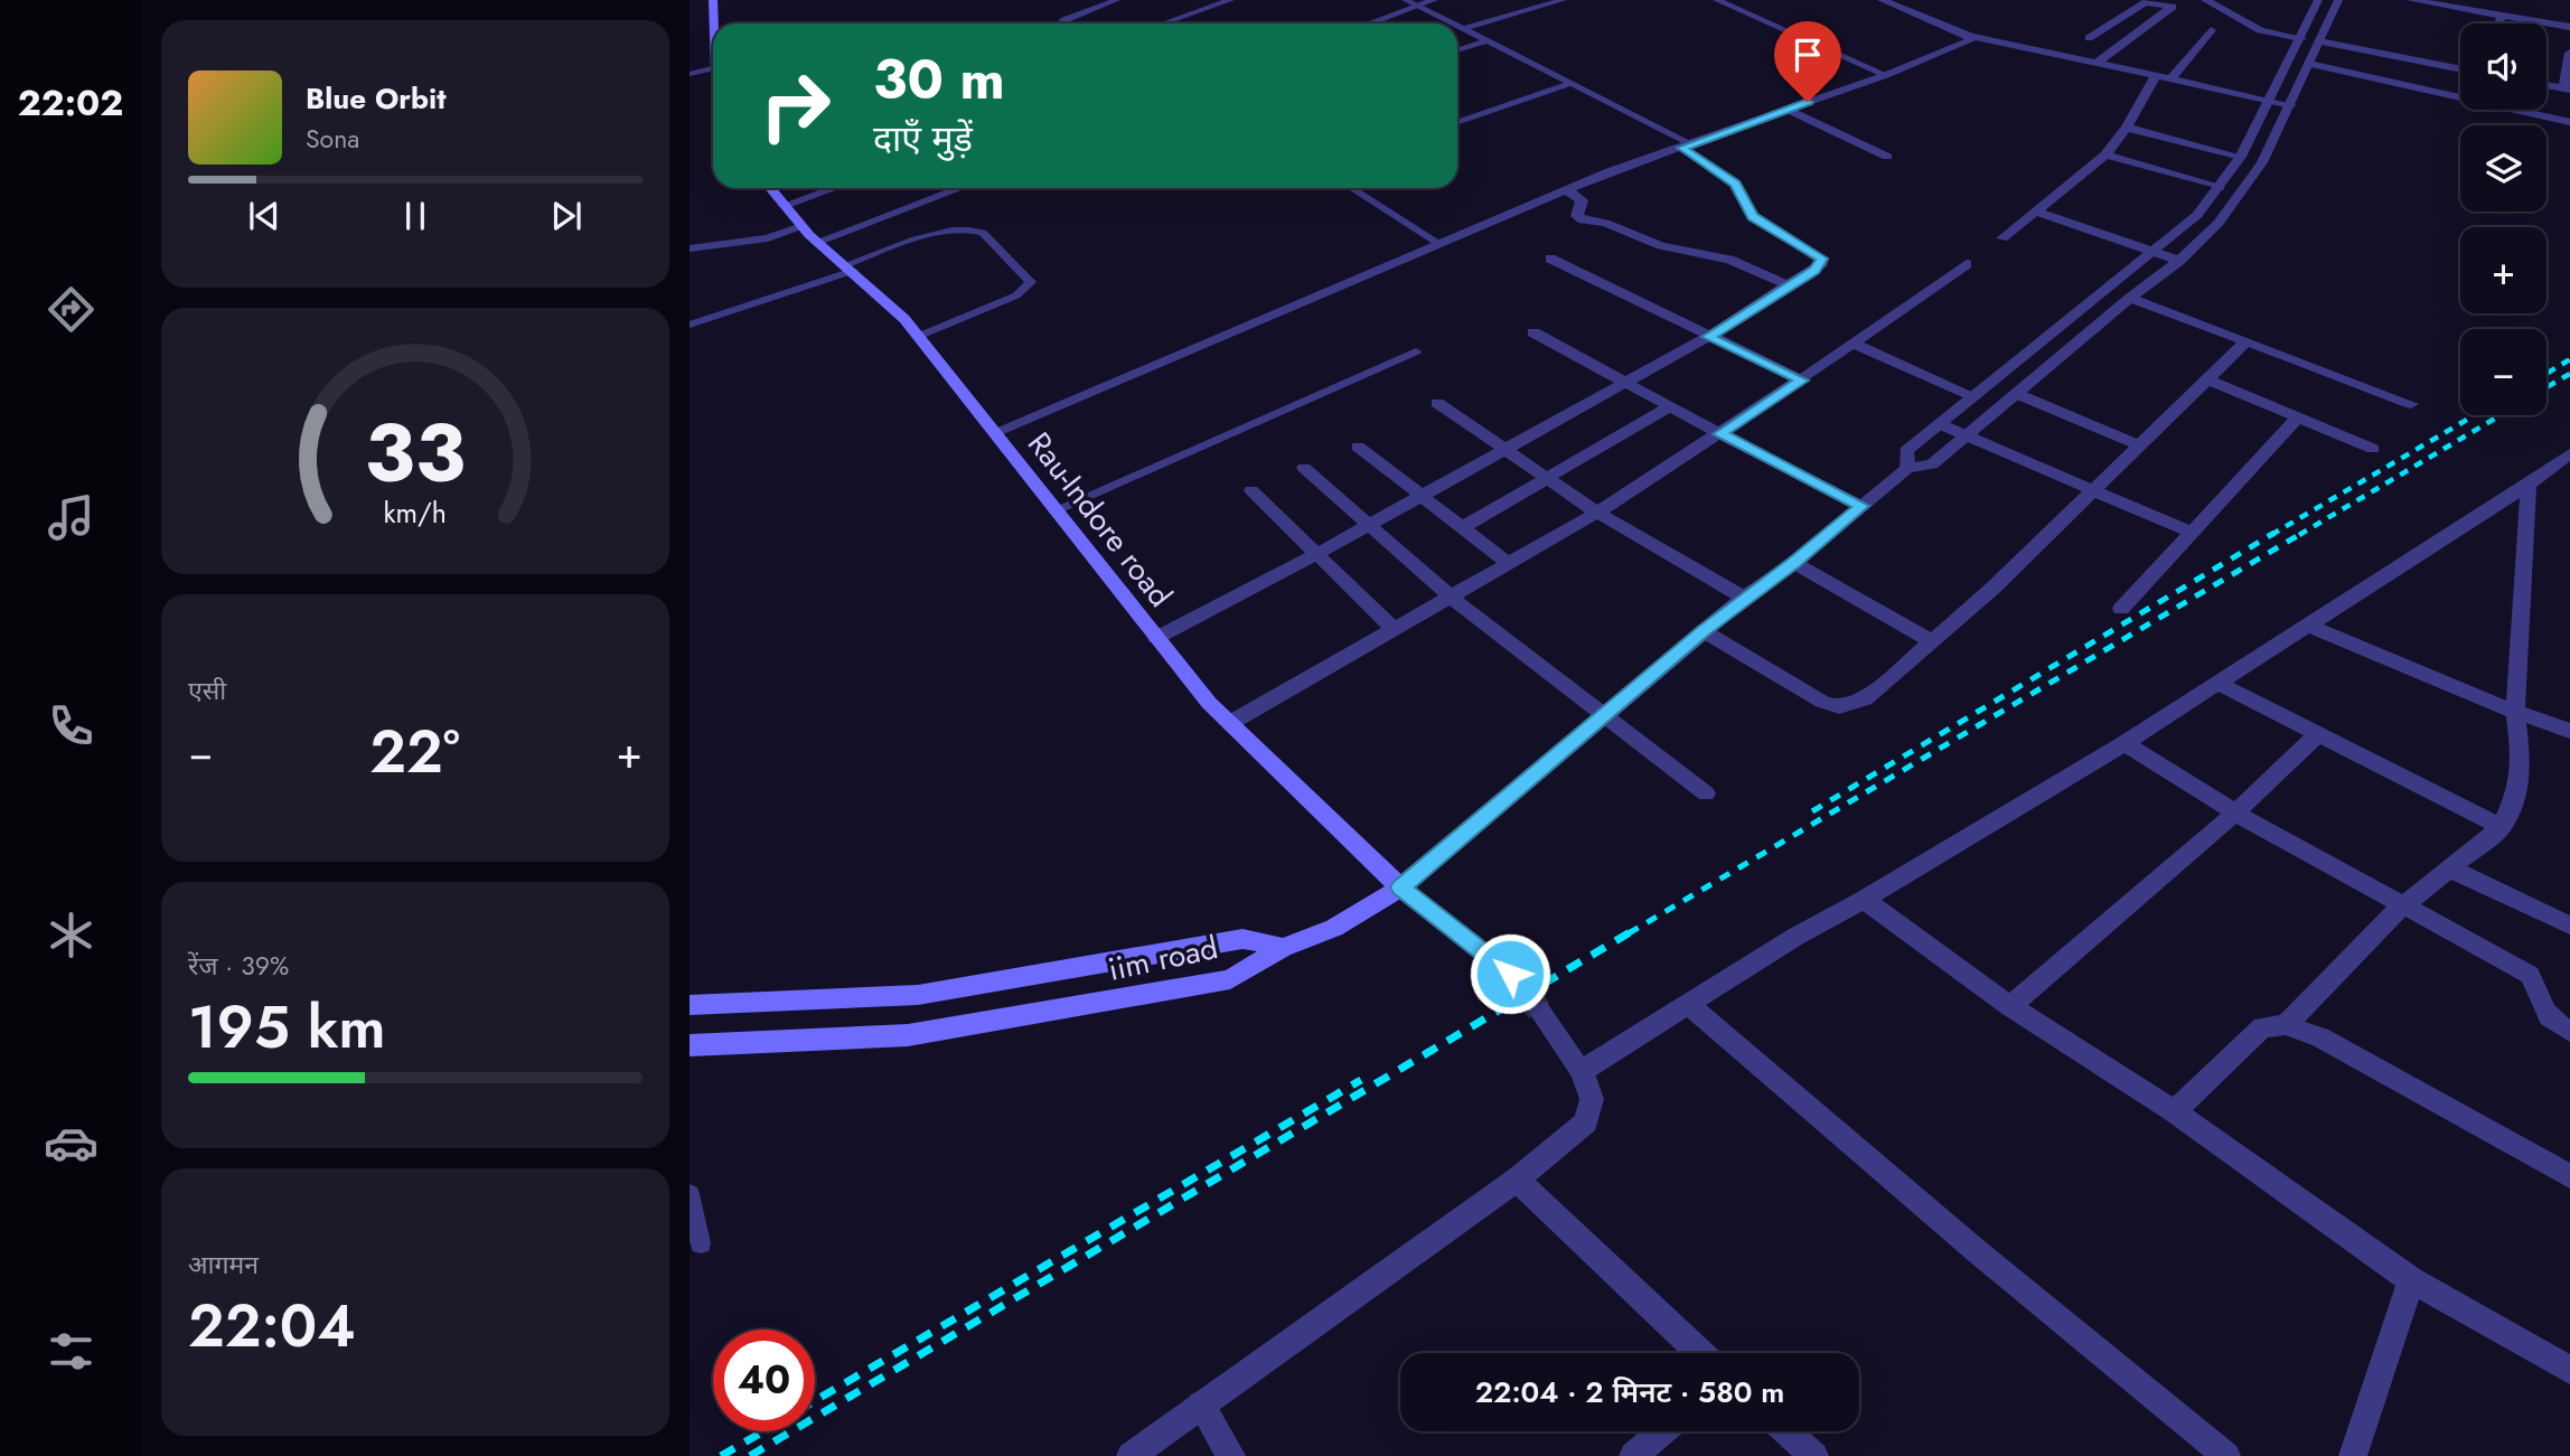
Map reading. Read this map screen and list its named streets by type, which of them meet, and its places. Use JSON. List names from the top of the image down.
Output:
{
  "streets": {
    "main road": ["Rau-Indore road", "iim road"]
  },
  "page": {
    "tabs": "22:02",
    "map_buttons": ["+", "−"],
    "turn": ["30 m", "दाएँ मुड़ें"],
    "song": ["Blue Orbit", "Sona"],
    "tile": [
      "एसी",
      ["रेंज · 39%", "195 km"],
      ["आगमन", "22:04"]
    ],
    "heat": ["−", "22°", "+"],
    "limit": "40",
    "trip": "22:04 · 2 मिनट · 580 m",
    "gauge": ["33", "km/h"]
  }
}
